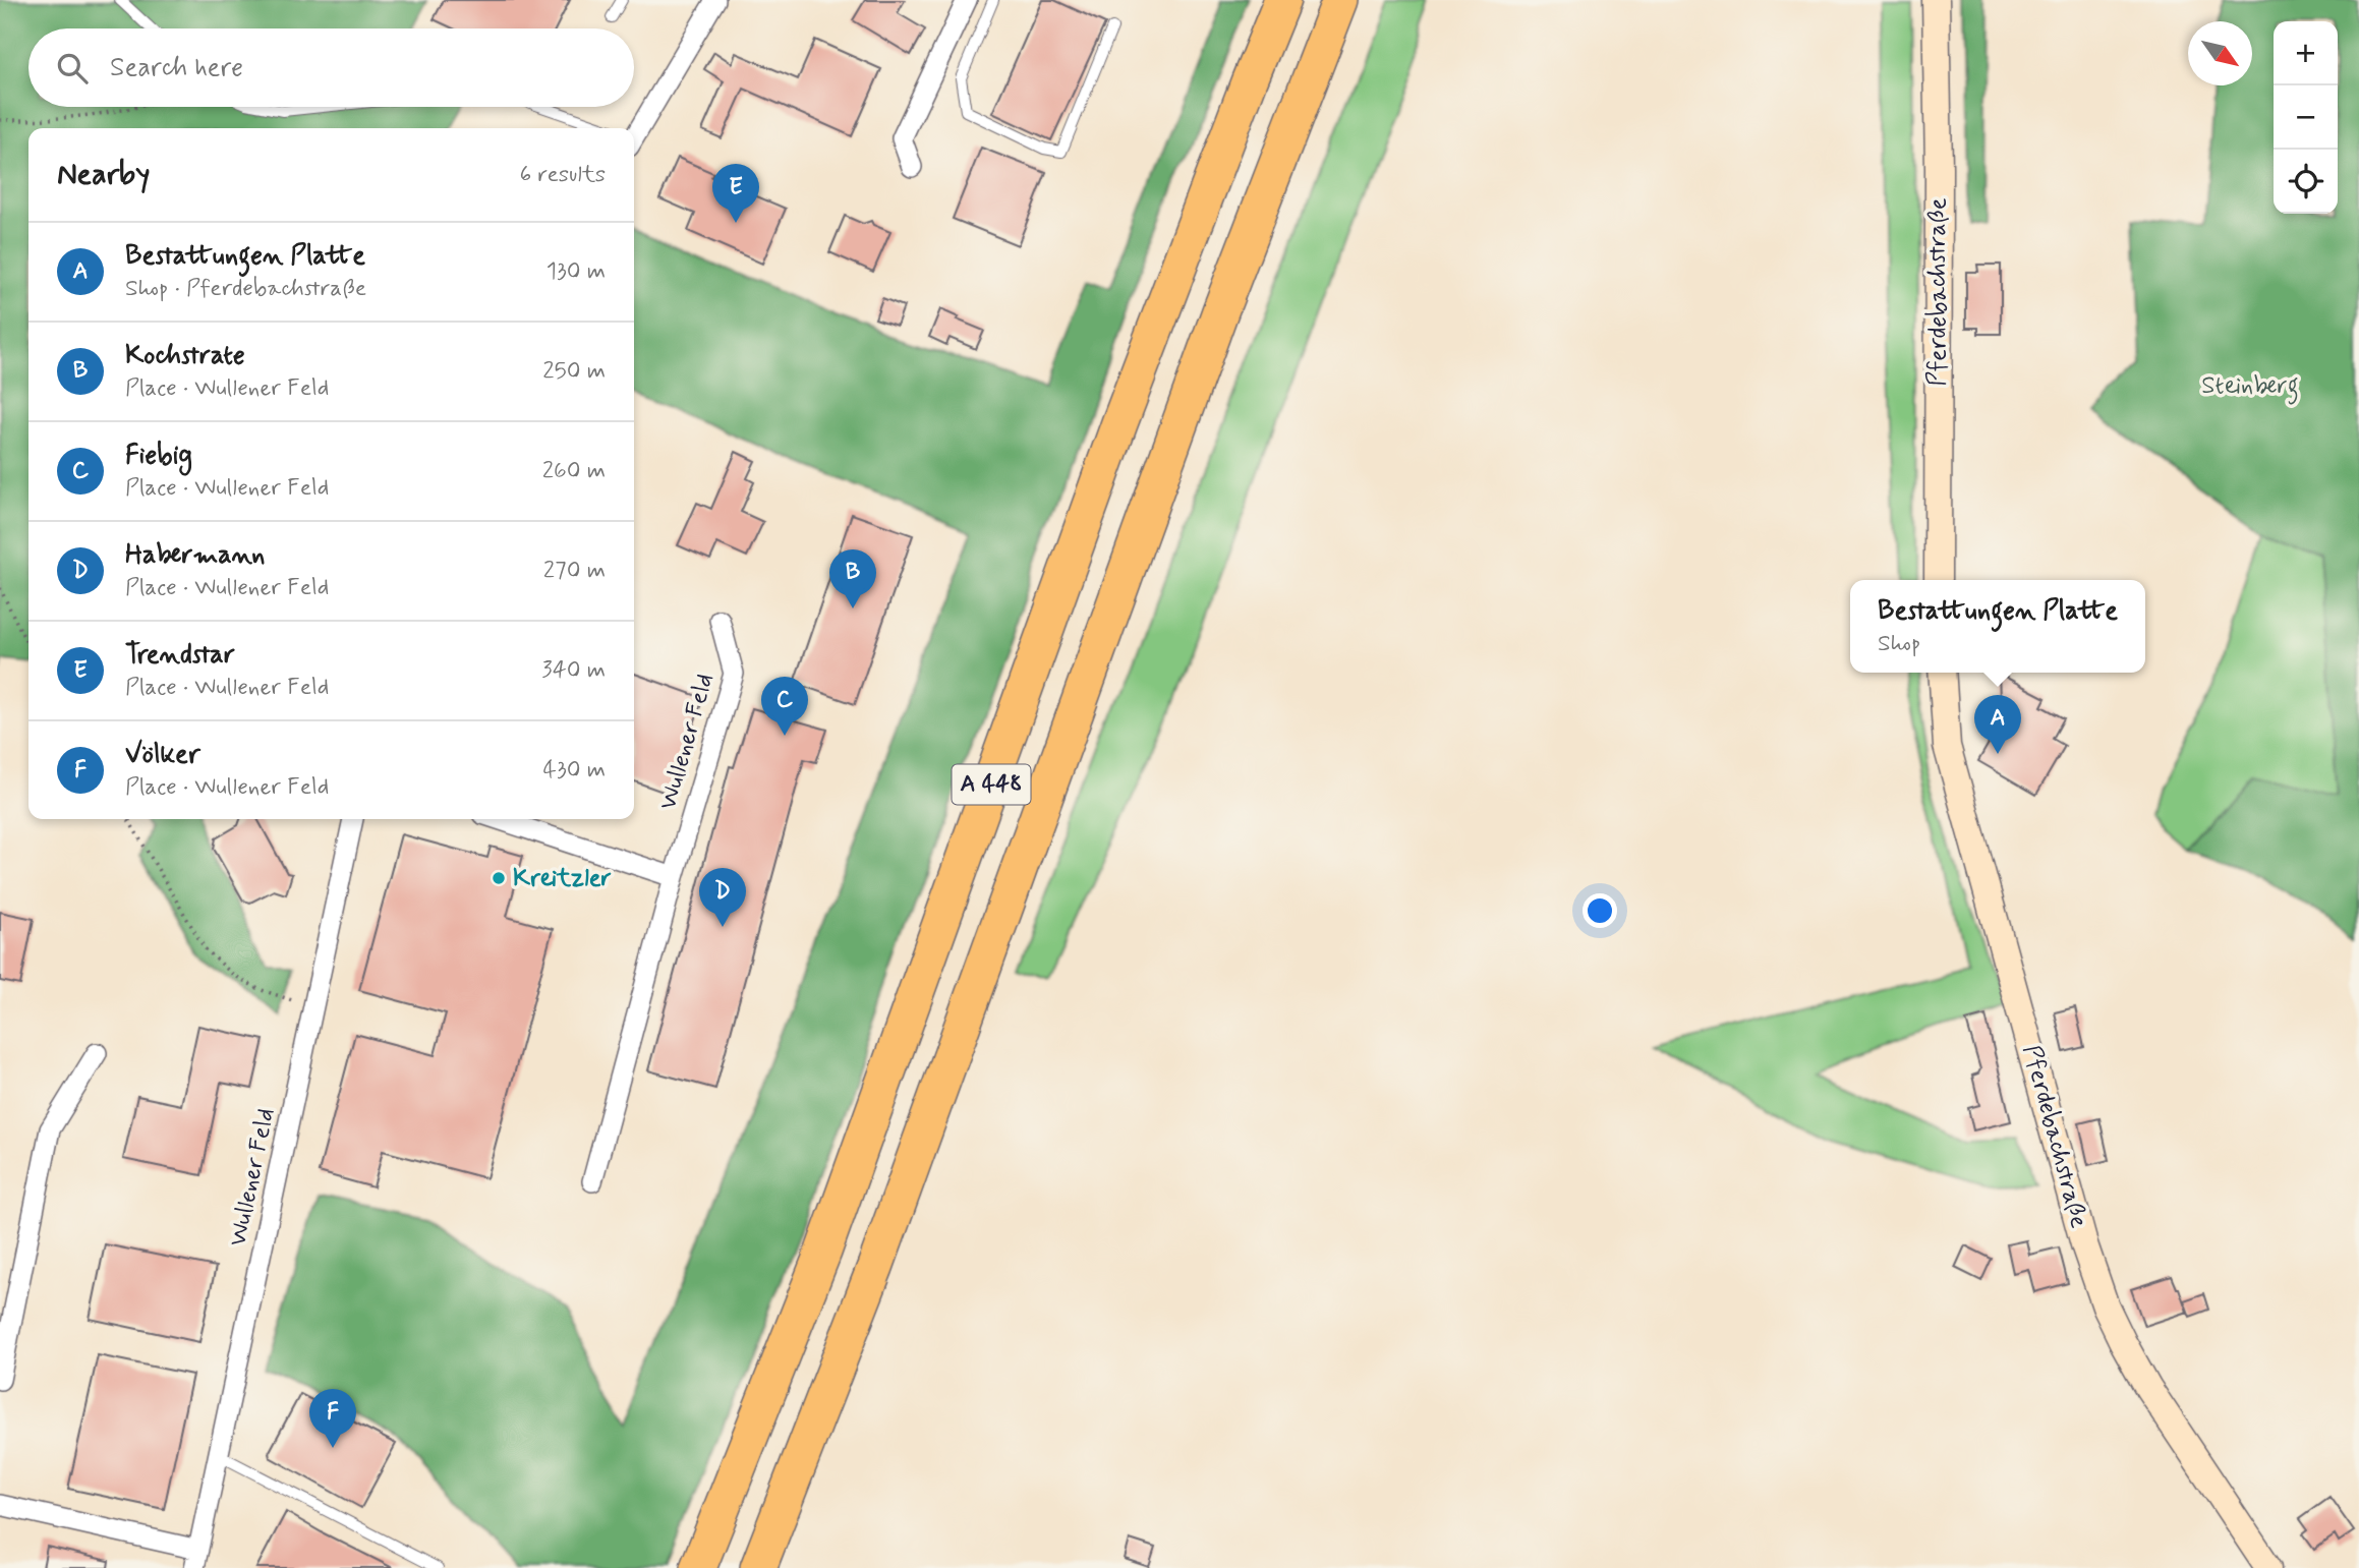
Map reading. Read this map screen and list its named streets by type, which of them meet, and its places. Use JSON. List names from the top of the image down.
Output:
{
  "streets": {
    "highway": ["A 448"],
    "main road": ["Pferdebachstraße"],
    "street": ["Wullener Feld"]
  },
  "parks": ["Steinberg"],
  "places": ["Kreitzler"],
  "north": "bottom right",
  "page": {
    "map_buttons": ["+", "−"],
    "search": "Search here",
    "heading": ["Nearby", "6 results"],
    "pins": [
      "E",
      "B",
      "C",
      "A",
      "D",
      "F"
    ],
    "list": [
      {
        "mark": "A",
        "name": "Bestattungen Platte",
        "note": "Shop · Pferdebachstraße",
        "value": "130 m"
      },
      {
        "mark": "B",
        "name": "Kochstrate",
        "note": "Place · Wullener Feld",
        "value": "250 m"
      },
      {
        "mark": "C",
        "name": "Fiebig",
        "note": "Place · Wullener Feld",
        "value": "260 m"
      },
      {
        "mark": "D",
        "name": "Habermann",
        "note": "Place · Wullener Feld",
        "value": "270 m"
      },
      {
        "mark": "E",
        "name": "Trendstar",
        "note": "Place · Wullener Feld",
        "value": "340 m"
      },
      {
        "mark": "F",
        "name": "Völker",
        "note": "Place · Wullener Feld",
        "value": "430 m"
      }
    ],
    "popup": ["Bestattungen Platte", "Shop"]
  }
}
